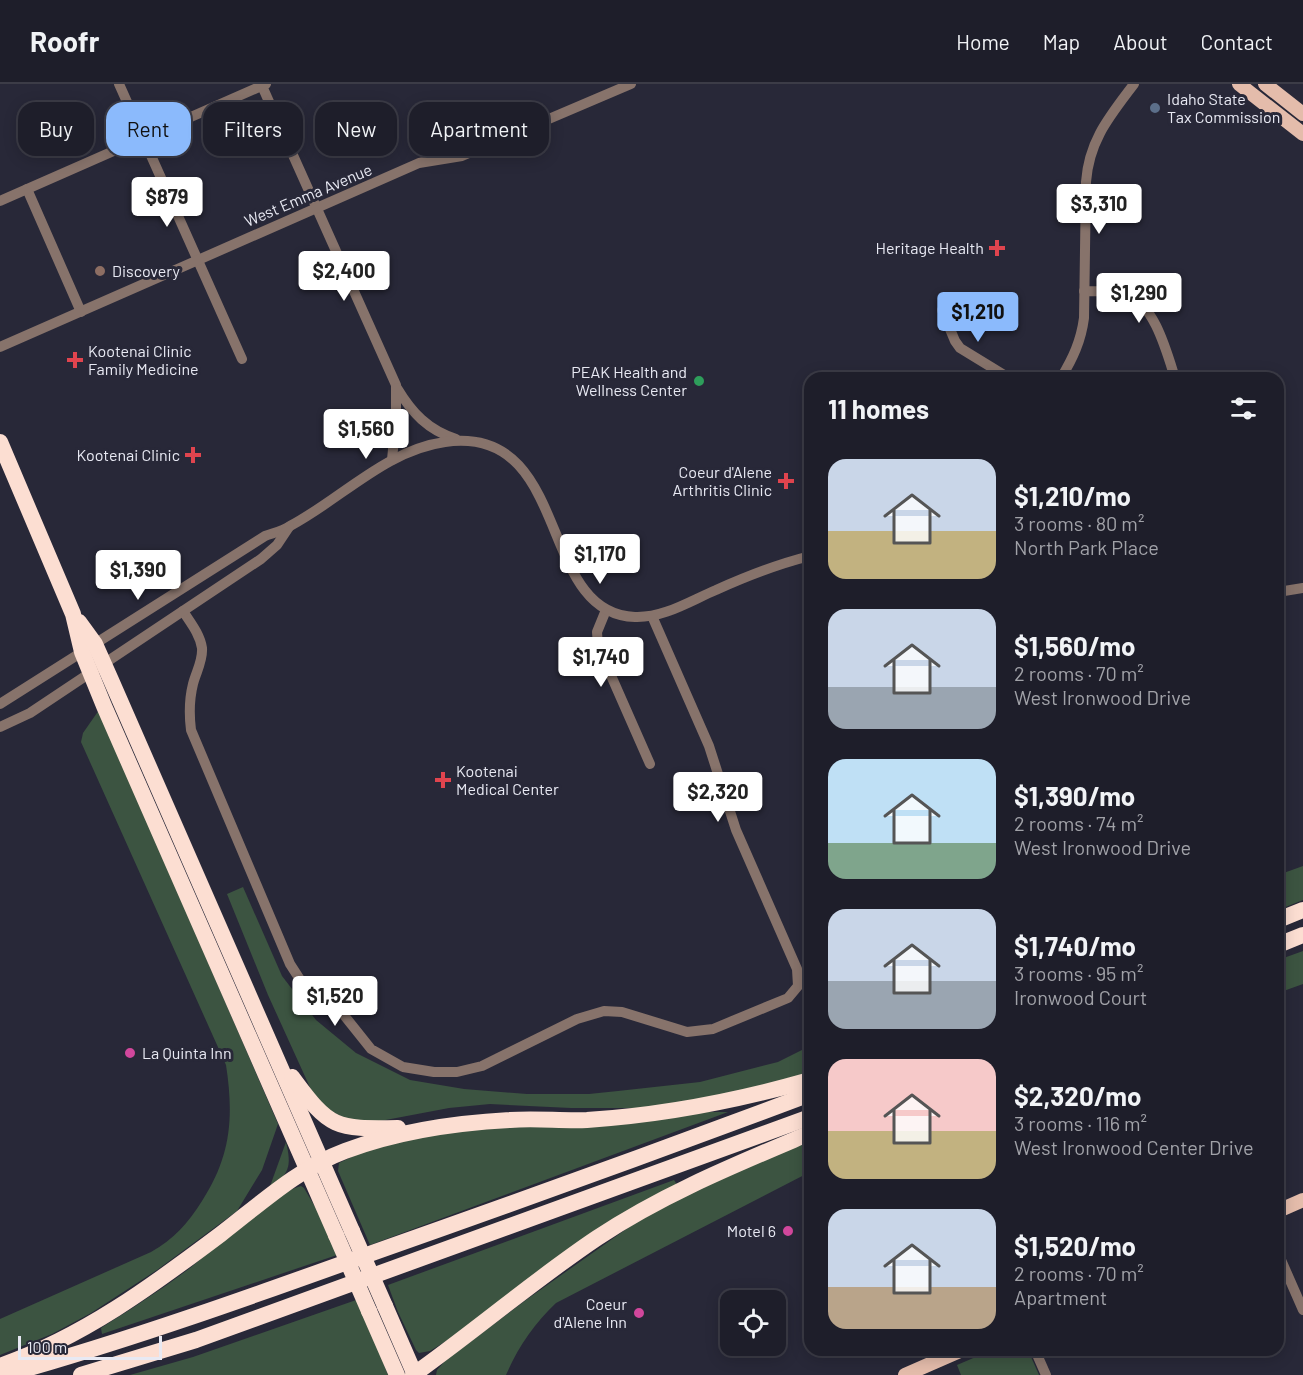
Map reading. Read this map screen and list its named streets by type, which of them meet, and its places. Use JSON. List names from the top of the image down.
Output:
{
  "streets": {
    "street": ["West Emma Avenue"]
  },
  "places": {
    "other": [
      "Idaho State Tax Commission",
      "Discovery",
      "PEAK Health and Wellness Center",
      "La Quinta Inn",
      "Motel 6",
      "Coeur d'Alene Inn"
    ],
    "health": [
      "Heritage Health",
      "Kootenai Clinic Family Medicine",
      "Kootenai Clinic",
      "Coeur d'Alene Arthritis Clinic",
      "Kootenai Medical Center"
    ]
  },
  "scale_bar": "100 m",
  "page": {
    "header": "Roofr",
    "nav": [
      "Home",
      "Map",
      "About",
      "Contact"
    ],
    "chip": [
      "Buy",
      "Rent",
      "Filters",
      "New",
      "Apartment"
    ],
    "price": [
      "$879",
      "$3,310",
      "$2,400",
      "$1,290",
      "$1,210",
      "$1,560",
      "$1,170",
      "$1,390",
      "$1,740",
      "$2,320",
      "$1,520"
    ],
    "heading": "11 homes",
    "list": [
      {
        "name": "$1,210/mo",
        "note": "3 rooms · 80 m² · North Park Place"
      },
      {
        "name": "$1,560/mo",
        "note": "2 rooms · 70 m² · West Ironwood Drive"
      },
      {
        "name": "$1,390/mo",
        "note": "2 rooms · 74 m² · West Ironwood Drive"
      },
      {
        "name": "$1,740/mo",
        "note": "3 rooms · 95 m² · Ironwood Court"
      },
      {
        "name": "$2,320/mo",
        "note": "3 rooms · 116 m² · West Ironwood Center Drive"
      },
      {
        "name": "$1,520/mo",
        "note": "2 rooms · 70 m² · Apartment"
      }
    ],
    "scale": "100 m"
  }
}
